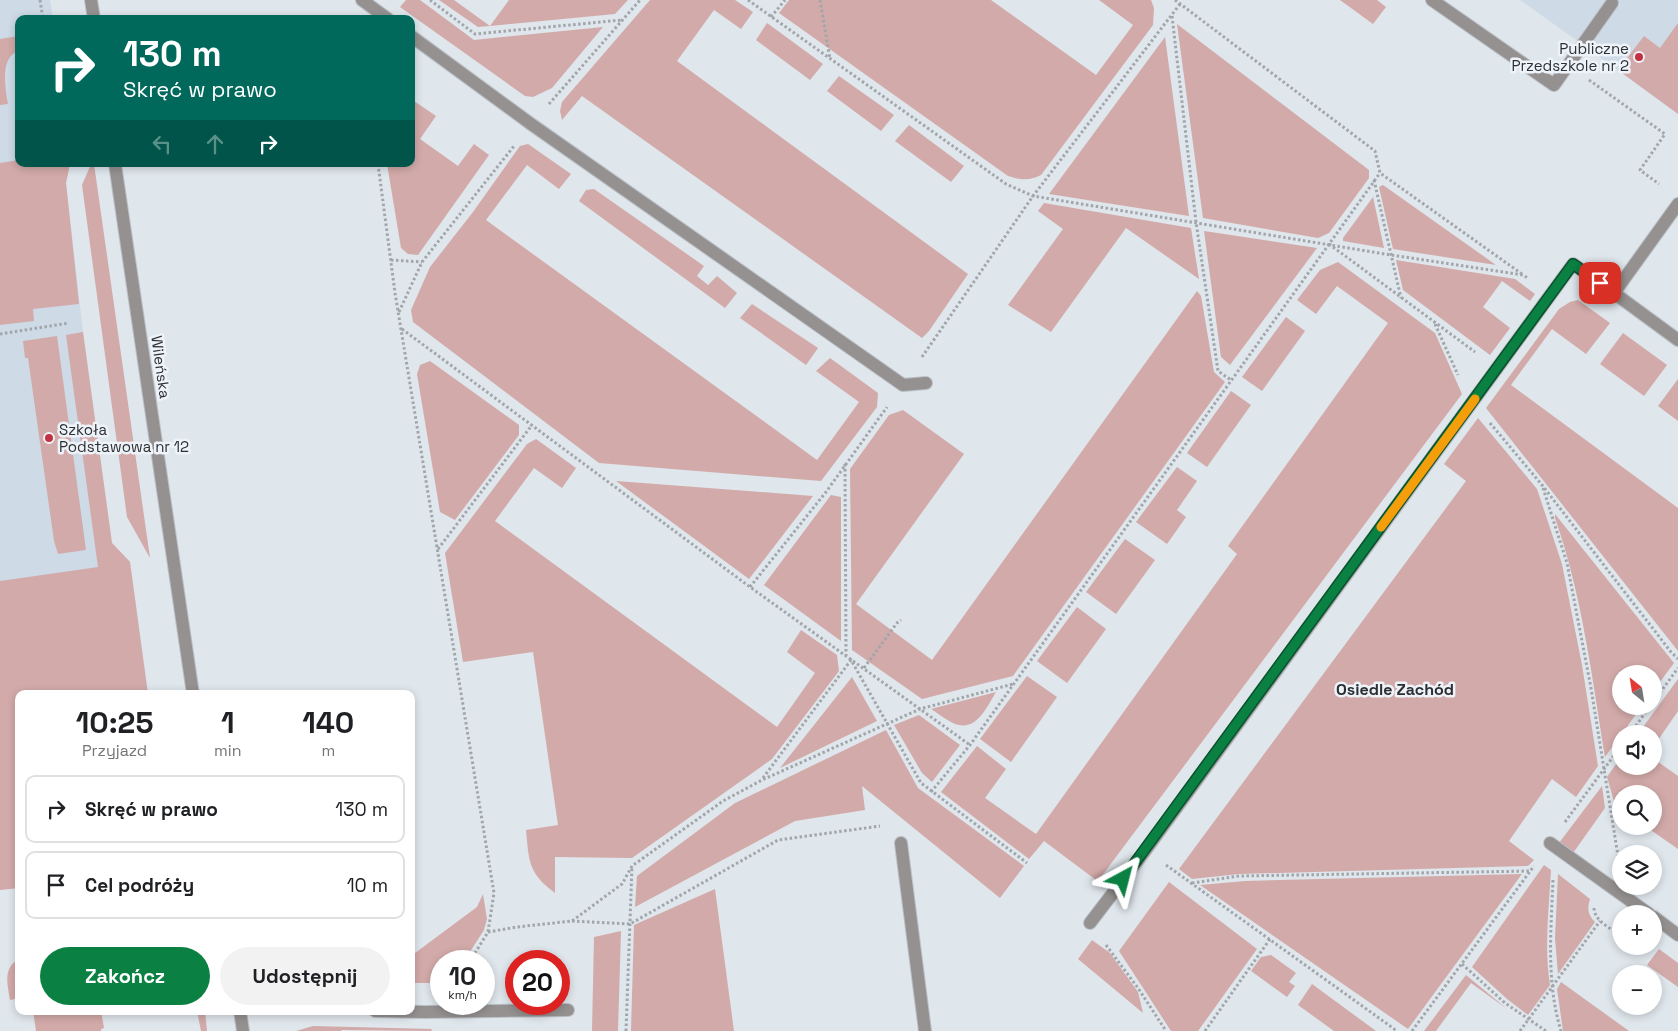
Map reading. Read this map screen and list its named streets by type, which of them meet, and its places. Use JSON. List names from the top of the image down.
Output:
{
  "streets": {
    "street": ["Wileńska"]
  },
  "districts": ["Osiedle Zachód"],
  "places": ["Publiczne Przedszkole nr 2", "Szkoła Podstawowa nr 12"],
  "north": "top left",
  "page": {
    "turn": ["130 m", "Skręć w prawo"],
    "map_buttons": ["+", "−"],
    "eta": [
      "10:25",
      "Przyjazd",
      "1",
      "min",
      "140",
      "m"
    ],
    "list": [
      {
        "name": "Skręć w prawo",
        "value": "130 m"
      },
      {
        "name": "Cel podróży",
        "value": "10 m"
      }
    ],
    "buttons": ["Zakończ", "Udostępnij"],
    "speed": "10 km/h",
    "limit": "20"
  }
}
